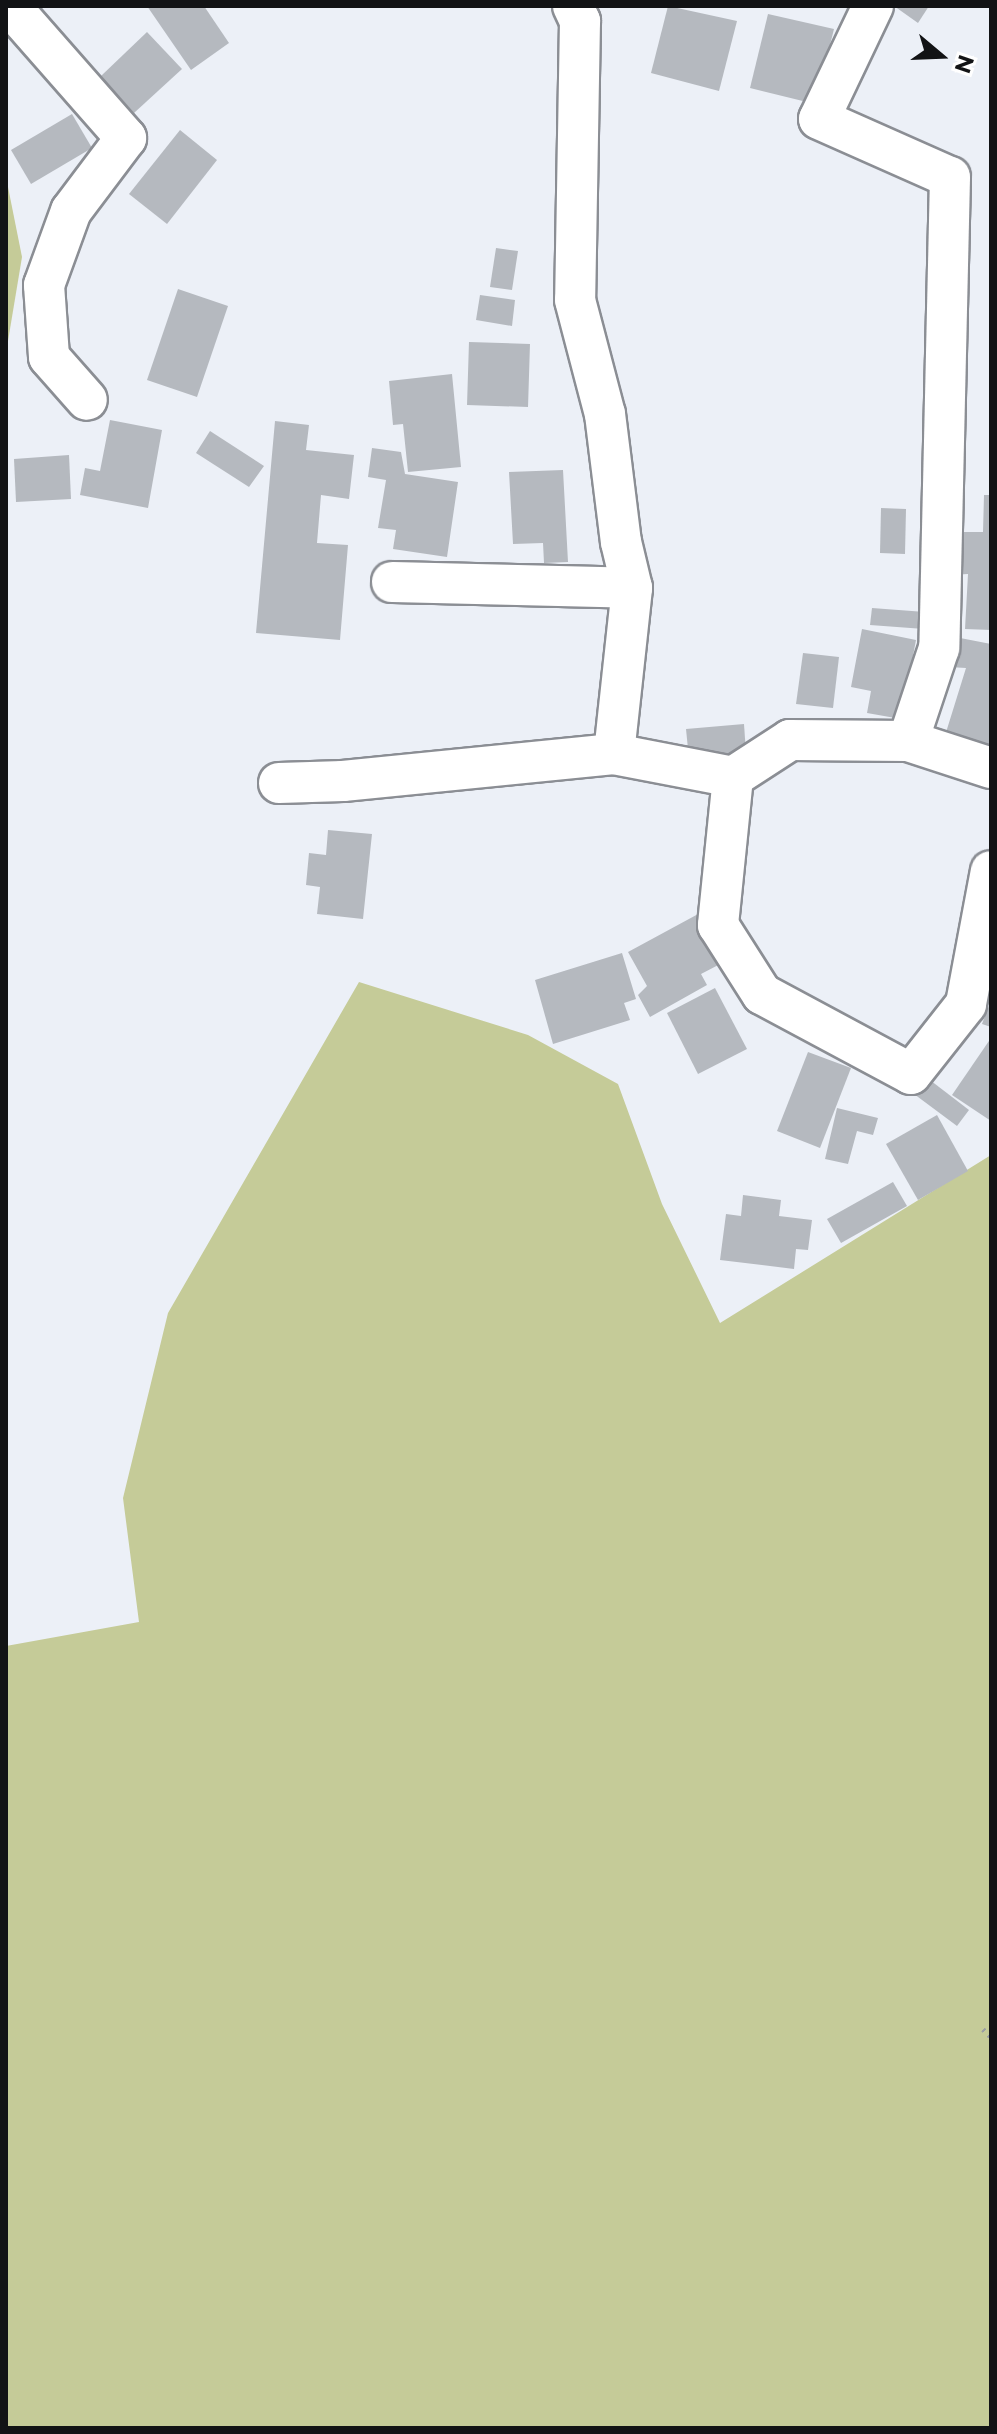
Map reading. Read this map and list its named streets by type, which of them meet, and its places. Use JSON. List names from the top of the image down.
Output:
{
  "north": "right"
}
